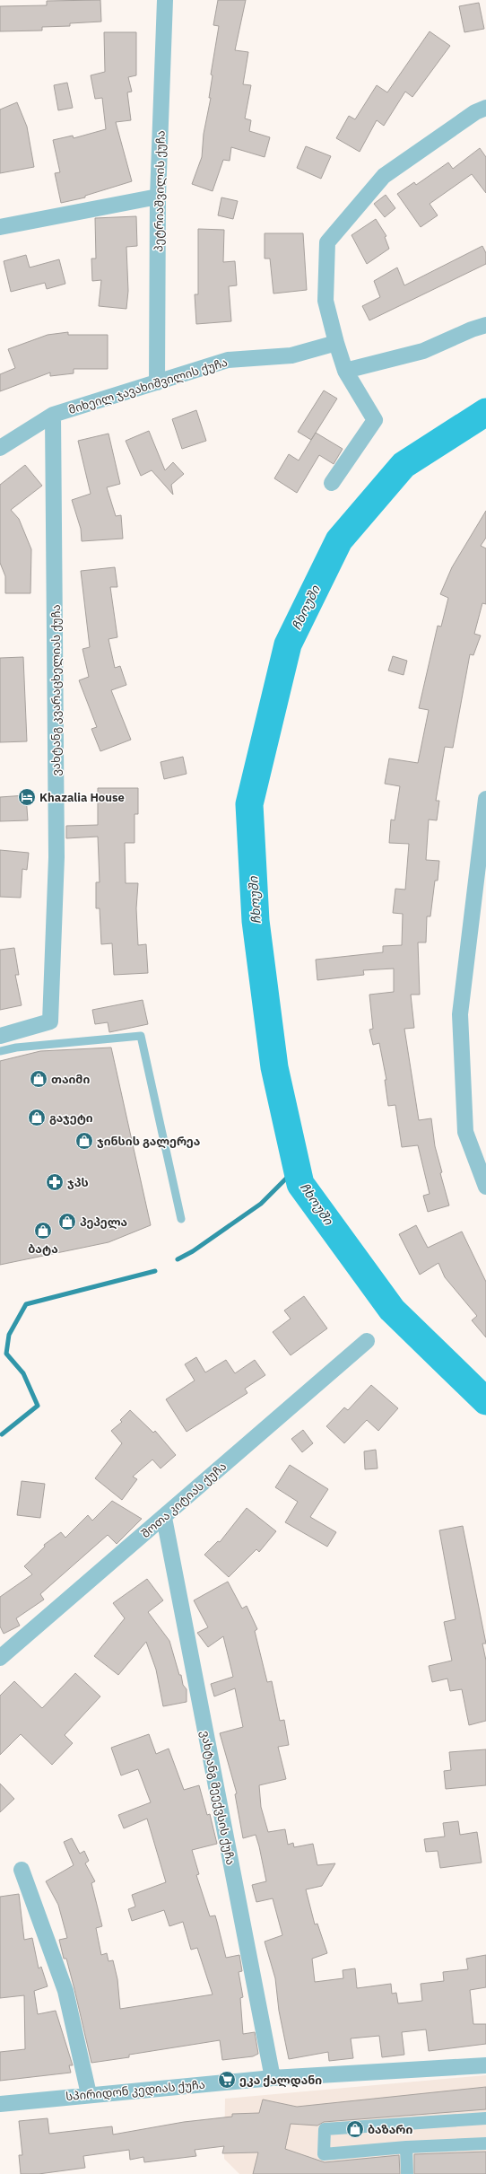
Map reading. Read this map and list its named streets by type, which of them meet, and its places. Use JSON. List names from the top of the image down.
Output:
{
  "streets": {
    "street": [
      "პეტრიაშვილის ქუჩა",
      "მიხეილ ჯავახიშვილის ქუჩა",
      "ვახტანგ კვარაცხელიას ქუჩა",
      "შოთა კიტიას ქუჩა",
      "ვახტანგ მეექვსის ქუჩა",
      "სპირიდონ კედიას ქუჩა"
    ]
  },
  "crossings": [
    ["პეტრიაშვილის ქუჩა", "მიხეილ ჯავახიშვილის ქუჩა"],
    ["მიხეილ ჯავახიშვილის ქუჩა", "ვახტანგ კვარაცხელიას ქუჩა"],
    ["შოთა კიტიას ქუჩა", "ვახტანგ მეექვსის ქუჩა"],
    ["ვახტანგ მეექვსის ქუჩა", "სპირიდონ კედიას ქუჩა"]
  ],
  "water": ["ჩხოუში"],
  "places": {
    "hotel": ["Khazalia House"],
    "shop": [
      "თაიმი",
      "გაჯეტი",
      "ჯინსის გალერეა",
      "პეპელა",
      "ბატა",
      "ბაზარი"
    ],
    "pharmacy": ["ჯპს"],
    "supermarket": ["ეკა ქალდანი"]
  }
}
